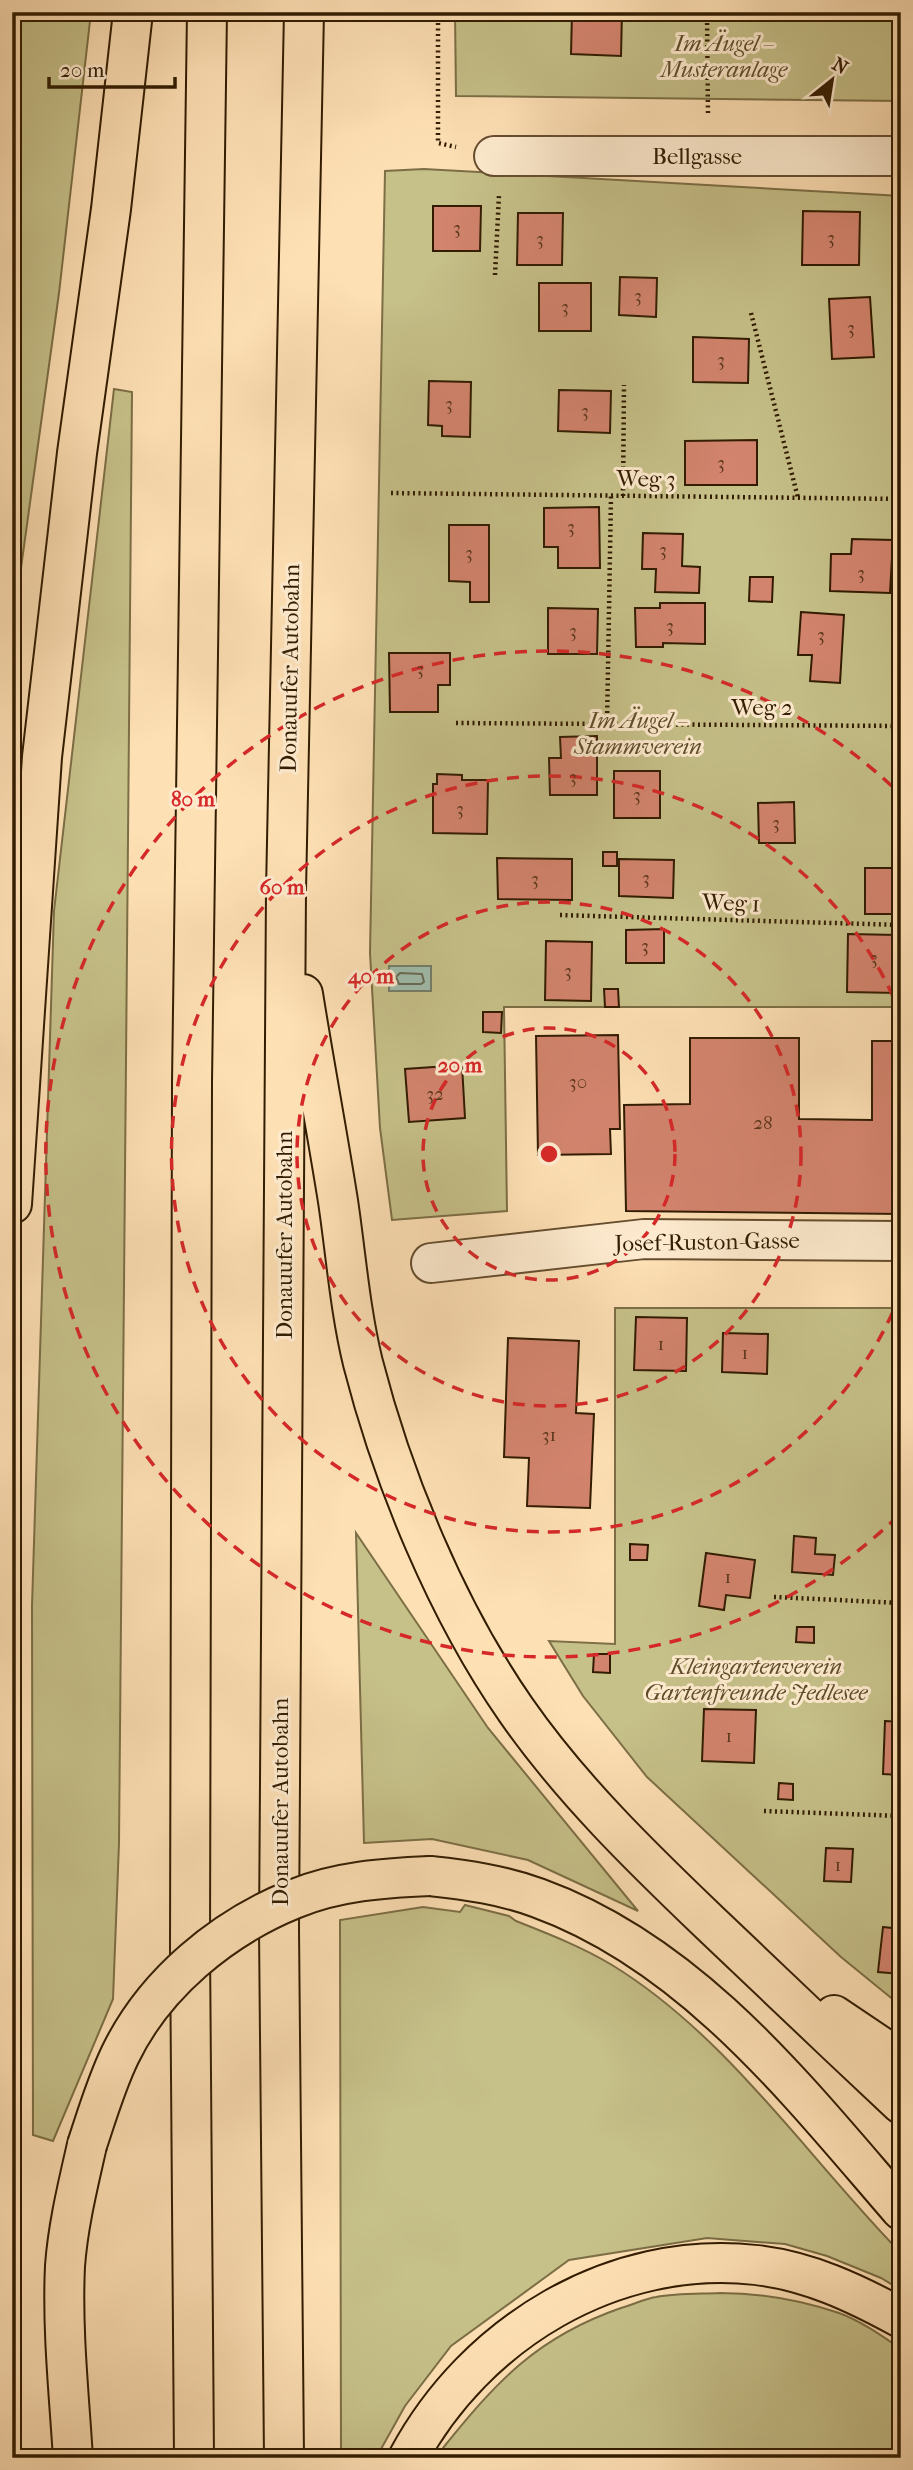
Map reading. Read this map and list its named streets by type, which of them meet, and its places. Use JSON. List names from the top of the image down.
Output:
{
  "streets": {
    "highway": ["Donauufer Autobahn"],
    "street": ["Bellgasse", "Josef-Ruston-Gasse"],
    "path": ["Weg 3", "Weg 2", "Weg 1"]
  },
  "parks": ["Im Äugel – Musteranlage", "Im Äugel – Stammverein", "Kleingartenverein Gartenfreunde Jedlesee"],
  "house_numbers": [
    "3",
    "3",
    "3",
    "3",
    "3",
    "3",
    "3",
    "3",
    "3",
    "3",
    "3",
    "3",
    "3",
    "3",
    "3",
    "3",
    "3",
    "3",
    "3",
    "3",
    "3",
    "3",
    "3",
    "3",
    "3",
    "3",
    "3",
    "30",
    "32",
    "28",
    "1",
    "1",
    "31",
    "1",
    "1",
    "1"
  ],
  "scale_bar": "20 m",
  "north": "top right",
  "rings": [
    "80 m",
    "60 m",
    "40 m",
    "20 m"
  ]
}
